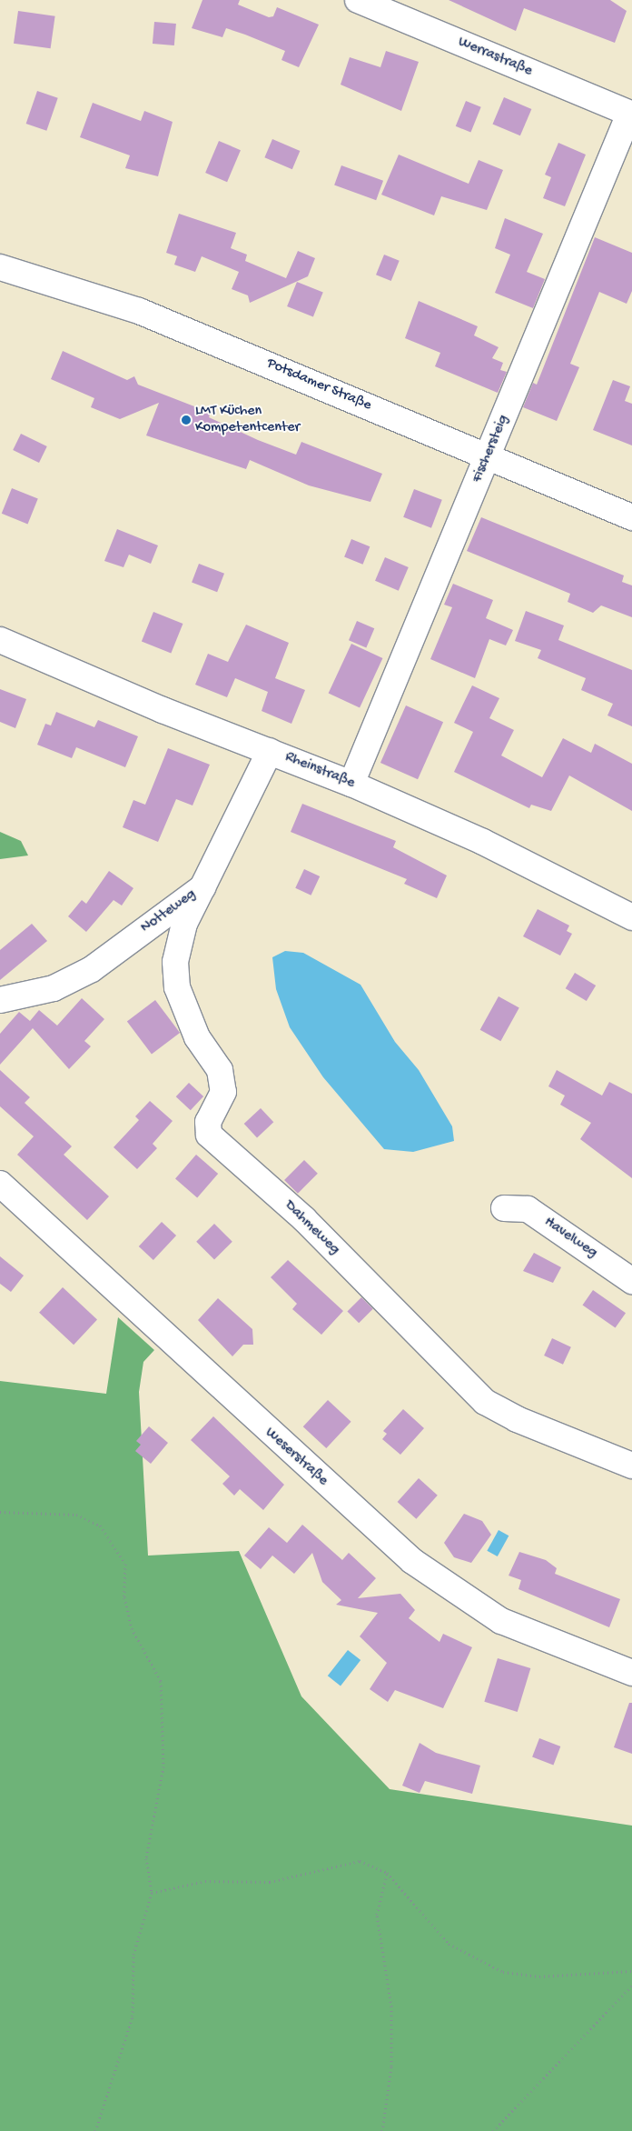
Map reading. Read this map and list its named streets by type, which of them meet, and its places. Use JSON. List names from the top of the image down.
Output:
{
  "streets": {
    "street": [
      "Werrastraße",
      "Potsdamer Straße",
      "Fischersteig",
      "Rheinstraße",
      "Notteweg",
      "Dahmeweg",
      "Havelweg",
      "Weserstraße"
    ]
  },
  "crossings": [
    ["Werrastraße", "Fischersteig"],
    ["Potsdamer Straße", "Fischersteig"],
    ["Fischersteig", "Rheinstraße"],
    ["Rheinstraße", "Notteweg"],
    ["Notteweg", "Dahmeweg"]
  ],
  "places": ["LMT Küchen Kompetentcenter"]
}
